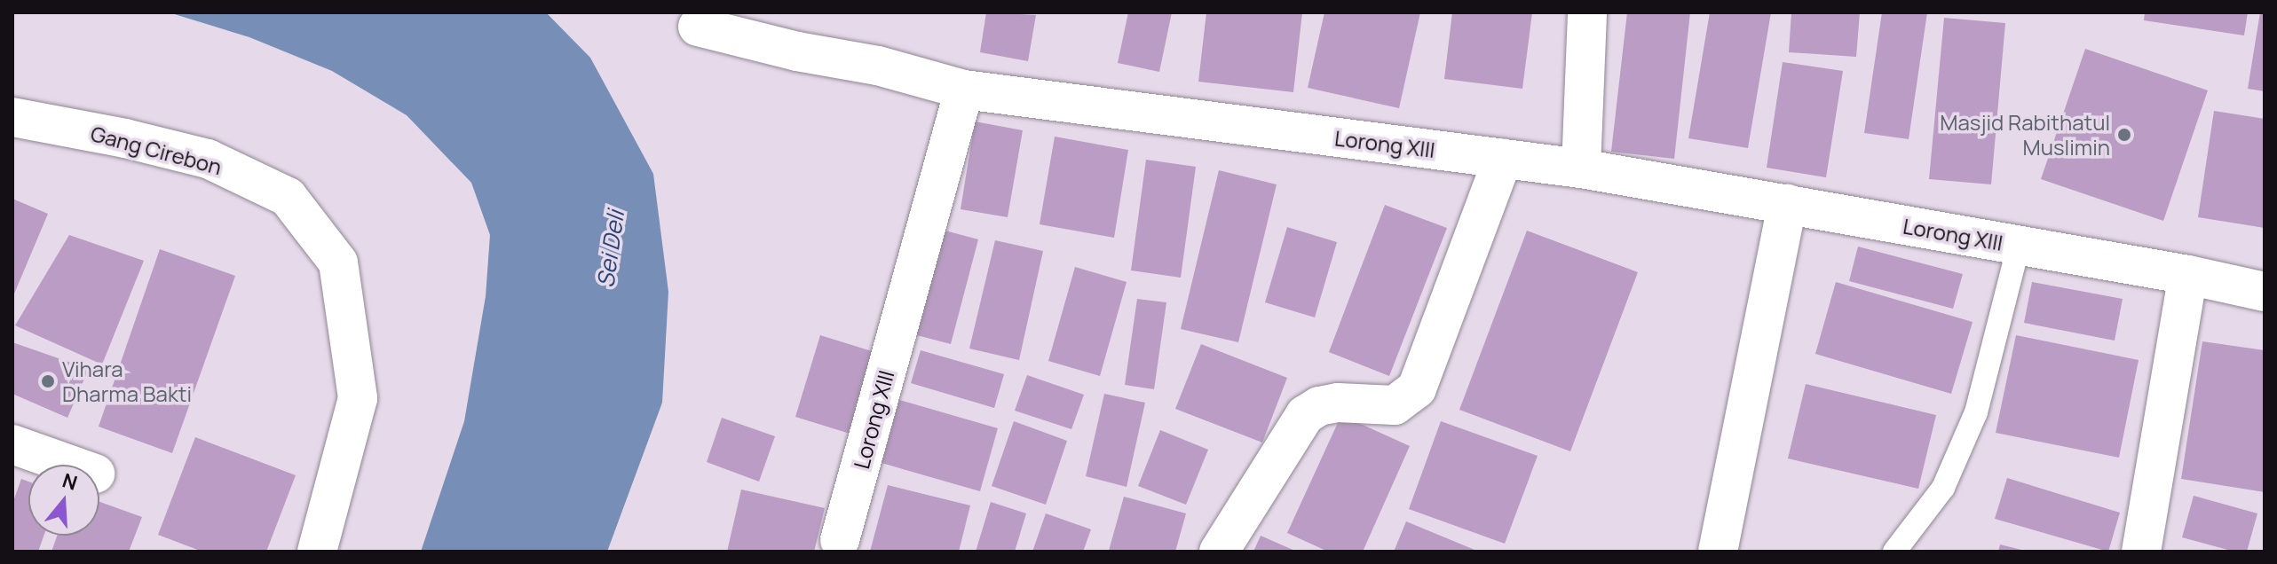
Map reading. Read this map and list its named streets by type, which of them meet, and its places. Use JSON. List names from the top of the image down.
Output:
{
  "streets": {
    "street": ["Lorong XIII", "Gang Cirebon"]
  },
  "water": ["Sei Deli"],
  "places": ["Masjid Rabithatul Muslimin", "Vihara Dharma Bakti"],
  "north": "top"
}
